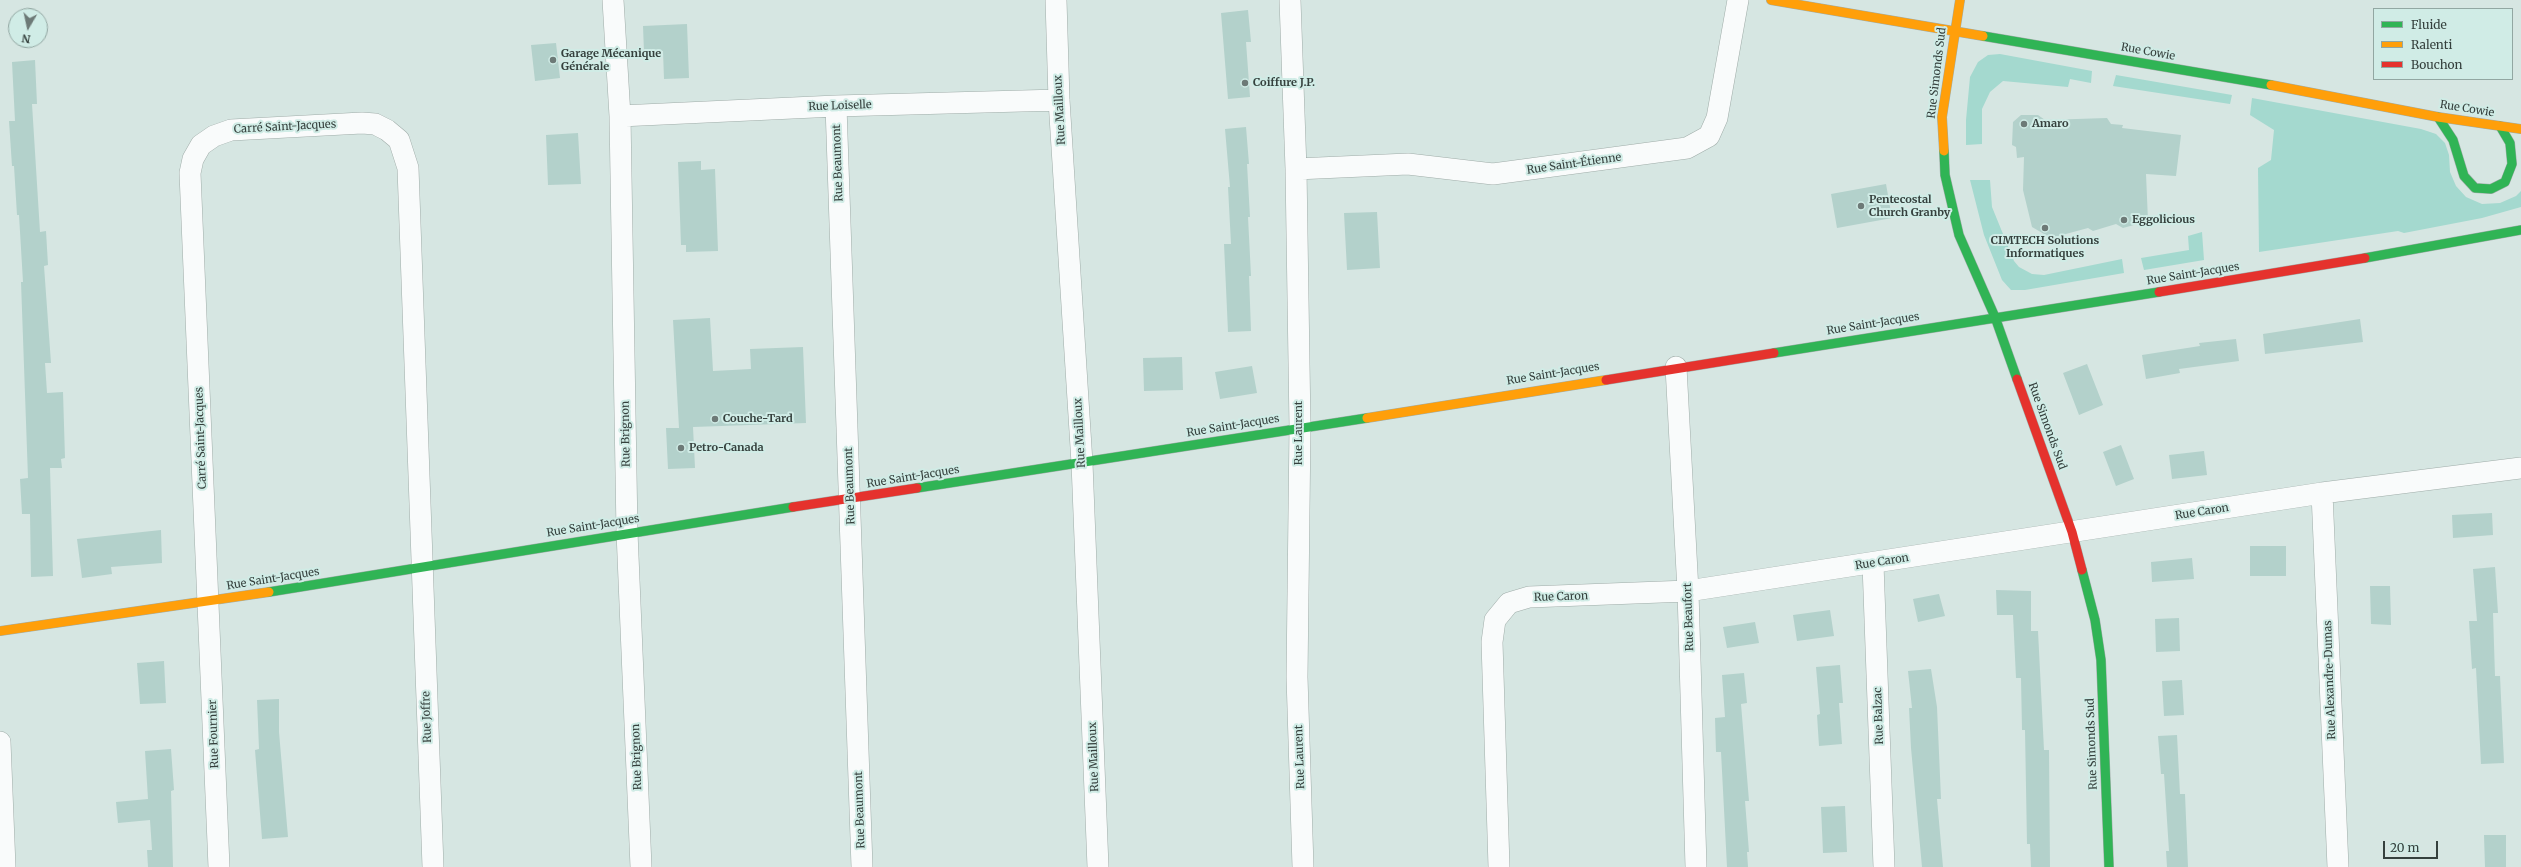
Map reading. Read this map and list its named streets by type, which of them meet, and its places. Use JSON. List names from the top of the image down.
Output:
{
  "streets": {
    "main road": ["Rue Cowie", "Rue Simonds Sud", "Rue Saint-Jacques"],
    "street": [
      "Rue Loiselle",
      "Rue Mailloux",
      "Carré Saint-Jacques",
      "Rue Beaumont",
      "Rue Saint-Étienne",
      "Rue Laurent",
      "Rue Brignon",
      "Rue Caron",
      "Rue Beaufort",
      "Rue Alexandre-Dumas",
      "Rue Balzac",
      "Rue Joffre",
      "Rue Fournier"
    ]
  },
  "crossings": [
    ["Rue Cowie", "Rue Simonds Sud"],
    ["Rue Simonds Sud", "Rue Saint-Jacques"],
    ["Rue Simonds Sud", "Rue Caron"],
    ["Rue Loiselle", "Rue Mailloux"],
    ["Rue Loiselle", "Rue Beaumont"],
    ["Rue Loiselle", "Rue Brignon"],
    ["Rue Mailloux", "Rue Saint-Jacques"],
    ["Carré Saint-Jacques", "Rue Saint-Jacques"],
    ["Carré Saint-Jacques", "Rue Joffre"],
    ["Carré Saint-Jacques", "Rue Fournier"],
    ["Rue Beaumont", "Rue Saint-Jacques"],
    ["Rue Saint-Étienne", "Rue Laurent"],
    ["Rue Saint-Jacques", "Rue Laurent"],
    ["Rue Saint-Jacques", "Rue Brignon"],
    ["Rue Saint-Jacques", "Rue Beaufort"],
    ["Rue Saint-Jacques", "Rue Joffre"],
    ["Rue Saint-Jacques", "Rue Fournier"],
    ["Rue Caron", "Rue Beaufort"],
    ["Rue Caron", "Rue Alexandre-Dumas"],
    ["Rue Caron", "Rue Balzac"]
  ],
  "places": [
    "Garage Mécanique Générale",
    "Coiffure J.P.",
    "Amaro",
    "Pentecostal Church Granby",
    "Eggolicious",
    "CIMTECH Solutions Informatiques",
    "Couche-Tard",
    "Petro-Canada"
  ],
  "legend": ["Fluide", "Ralenti", "Bouchon"],
  "scale_bar": "20 m",
  "north": "bottom"
}
